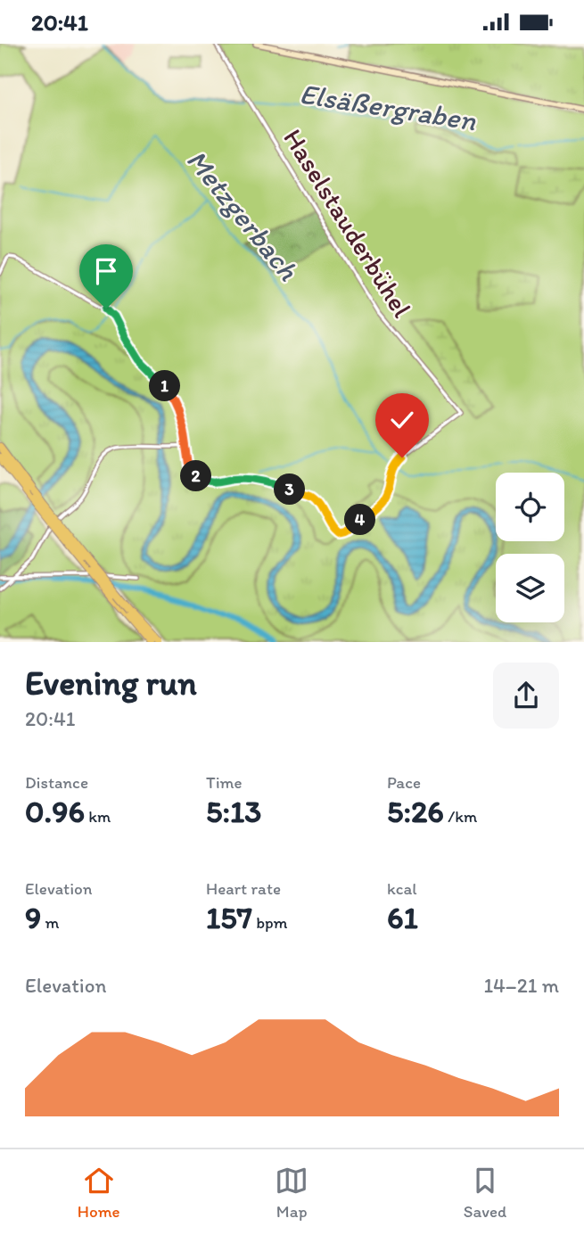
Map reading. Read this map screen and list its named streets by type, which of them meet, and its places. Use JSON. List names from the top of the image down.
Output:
{
  "streets": {
    "street": ["Haselstauderbühel"]
  },
  "water": ["Elsäßergraben", "Metzgerbach"],
  "page": {
    "status": "20:41",
    "pins": [
      "1",
      "2",
      "3",
      "4"
    ],
    "heading": ["Evening run", "20:41"],
    "stats": [
      ["Distance", "0.96 km"],
      ["Time", "5:13"],
      ["Pace", "5:26 /km"],
      ["Elevation", "9 m"],
      ["Heart rate", "157 bpm"],
      ["kcal", "61"]
    ],
    "chart": ["Elevation", "14–21 m"],
    "tabs": ["Home", "Map", "Saved"]
  }
}
